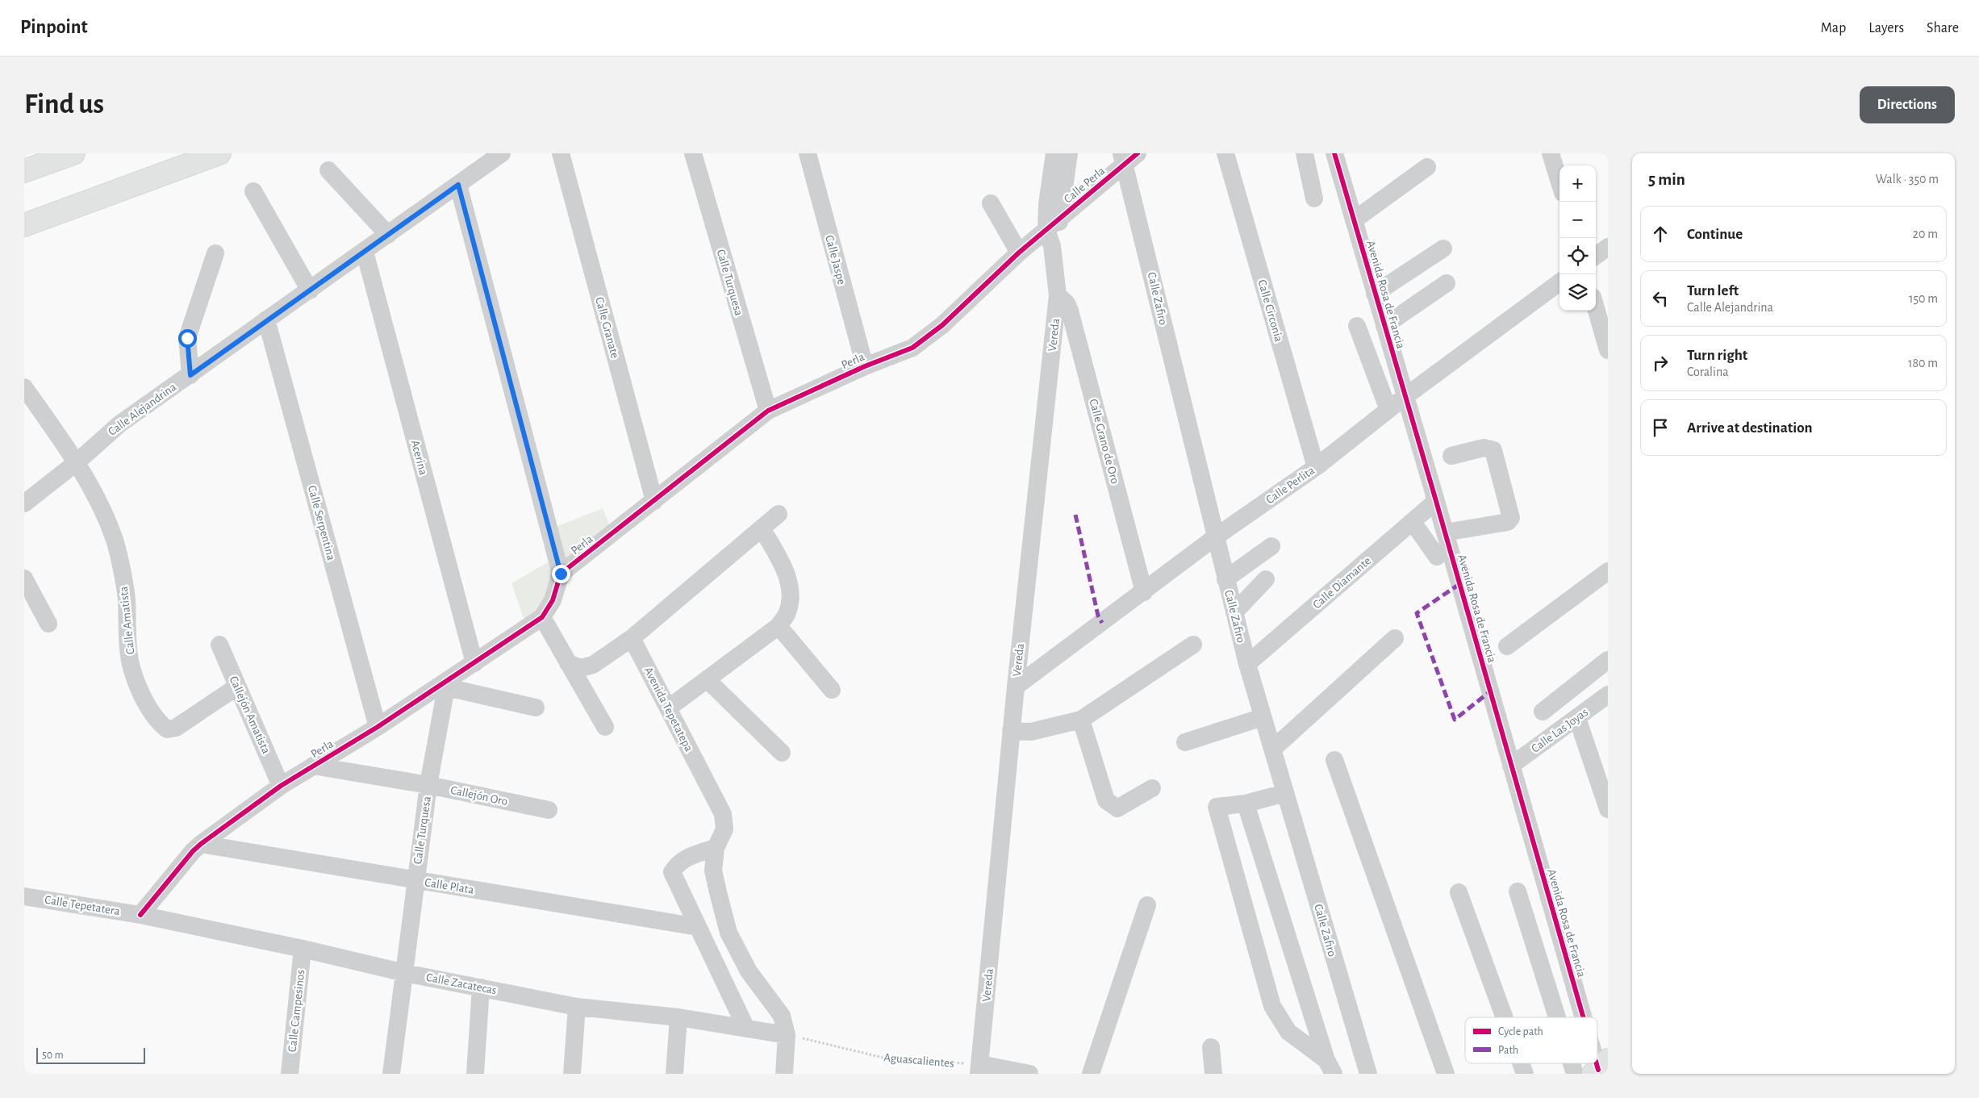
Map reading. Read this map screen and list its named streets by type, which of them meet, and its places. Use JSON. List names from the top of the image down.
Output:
{
  "streets": {
    "street": [
      "Calle Perla",
      "Calle Jaspe",
      "Calle Turquesa",
      "Avenida Rosa de Francia",
      "Calle Zafiro",
      "Calle Circonia",
      "Calle Granate",
      "Vereda",
      "Perla",
      "Calle Alejandrina",
      "Calle Grano de Oro",
      "Acerina",
      "Calle Perlita",
      "Calle Serpentina",
      "Calle Diamante",
      "Calle Amatista",
      "Avenida Tepetatepa",
      "Callejón Amatista",
      "Calle Las Joyas",
      "Callejón Oro",
      "Calle Plata",
      "Calle Tepetatera",
      "Calle Zacatecas",
      "Calle Campesinos"
    ],
    "path": ["Aguascalientes"]
  },
  "crossings": [
    ["Calle Perla", "Calle Zafiro"],
    ["Calle Perla", "Perla"],
    ["Calle Jaspe", "Perla"],
    ["Calle Turquesa", "Perla"],
    ["Calle Turquesa", "Callejón Oro"],
    ["Calle Turquesa", "Calle Plata"],
    ["Calle Turquesa", "Calle Zacatecas"],
    ["Avenida Rosa de Francia", "Calle Perlita"],
    ["Avenida Rosa de Francia", "Calle Diamante"],
    ["Avenida Rosa de Francia", "Calle Las Joyas"],
    ["Calle Zafiro", "Calle Perlita"],
    ["Calle Zafiro", "Calle Diamante"],
    ["Calle Circonia", "Calle Perlita"],
    ["Calle Granate", "Perla"],
    ["Vereda", "Perla"],
    ["Vereda", "Calle Grano de Oro"],
    ["Vereda", "Calle Perlita"],
    ["Vereda", "Aguascalientes"],
    ["Perla", "Acerina"],
    ["Perla", "Calle Serpentina"],
    ["Perla", "Callejón Amatista"],
    ["Perla", "Callejón Oro"],
    ["Perla", "Calle Plata"],
    ["Perla", "Calle Tepetatera"],
    ["Perla", "Calle Zacatecas"],
    ["Calle Alejandrina", "Acerina"],
    ["Calle Alejandrina", "Calle Serpentina"],
    ["Calle Alejandrina", "Calle Amatista"],
    ["Calle Grano de Oro", "Calle Perlita"],
    ["Calle Amatista", "Callejón Amatista"],
    ["Avenida Tepetatepa", "Calle Zacatecas"],
    ["Avenida Tepetatepa", "Aguascalientes"],
    ["Calle Tepetatera", "Calle Zacatecas"],
    ["Calle Zacatecas", "Calle Campesinos"],
    ["Calle Zacatecas", "Aguascalientes"]
  ],
  "legend": ["Cycle path", "Path"],
  "scale_bar": "50 m",
  "page": {
    "header": "Pinpoint",
    "nav": ["Map", "Layers", "Share"],
    "buttons": "Directions",
    "title": "Find us",
    "heading": ["5 min", "Walk · 350 m"],
    "map_buttons": ["+", "−"],
    "list": [
      ["Continue", "20 m"],
      ["Turn left", "Calle Alejandrina", "150 m"],
      ["Turn right", "Coralina", "180 m"],
      "Arrive at destination"
    ],
    "scale": "50 m"
  }
}
